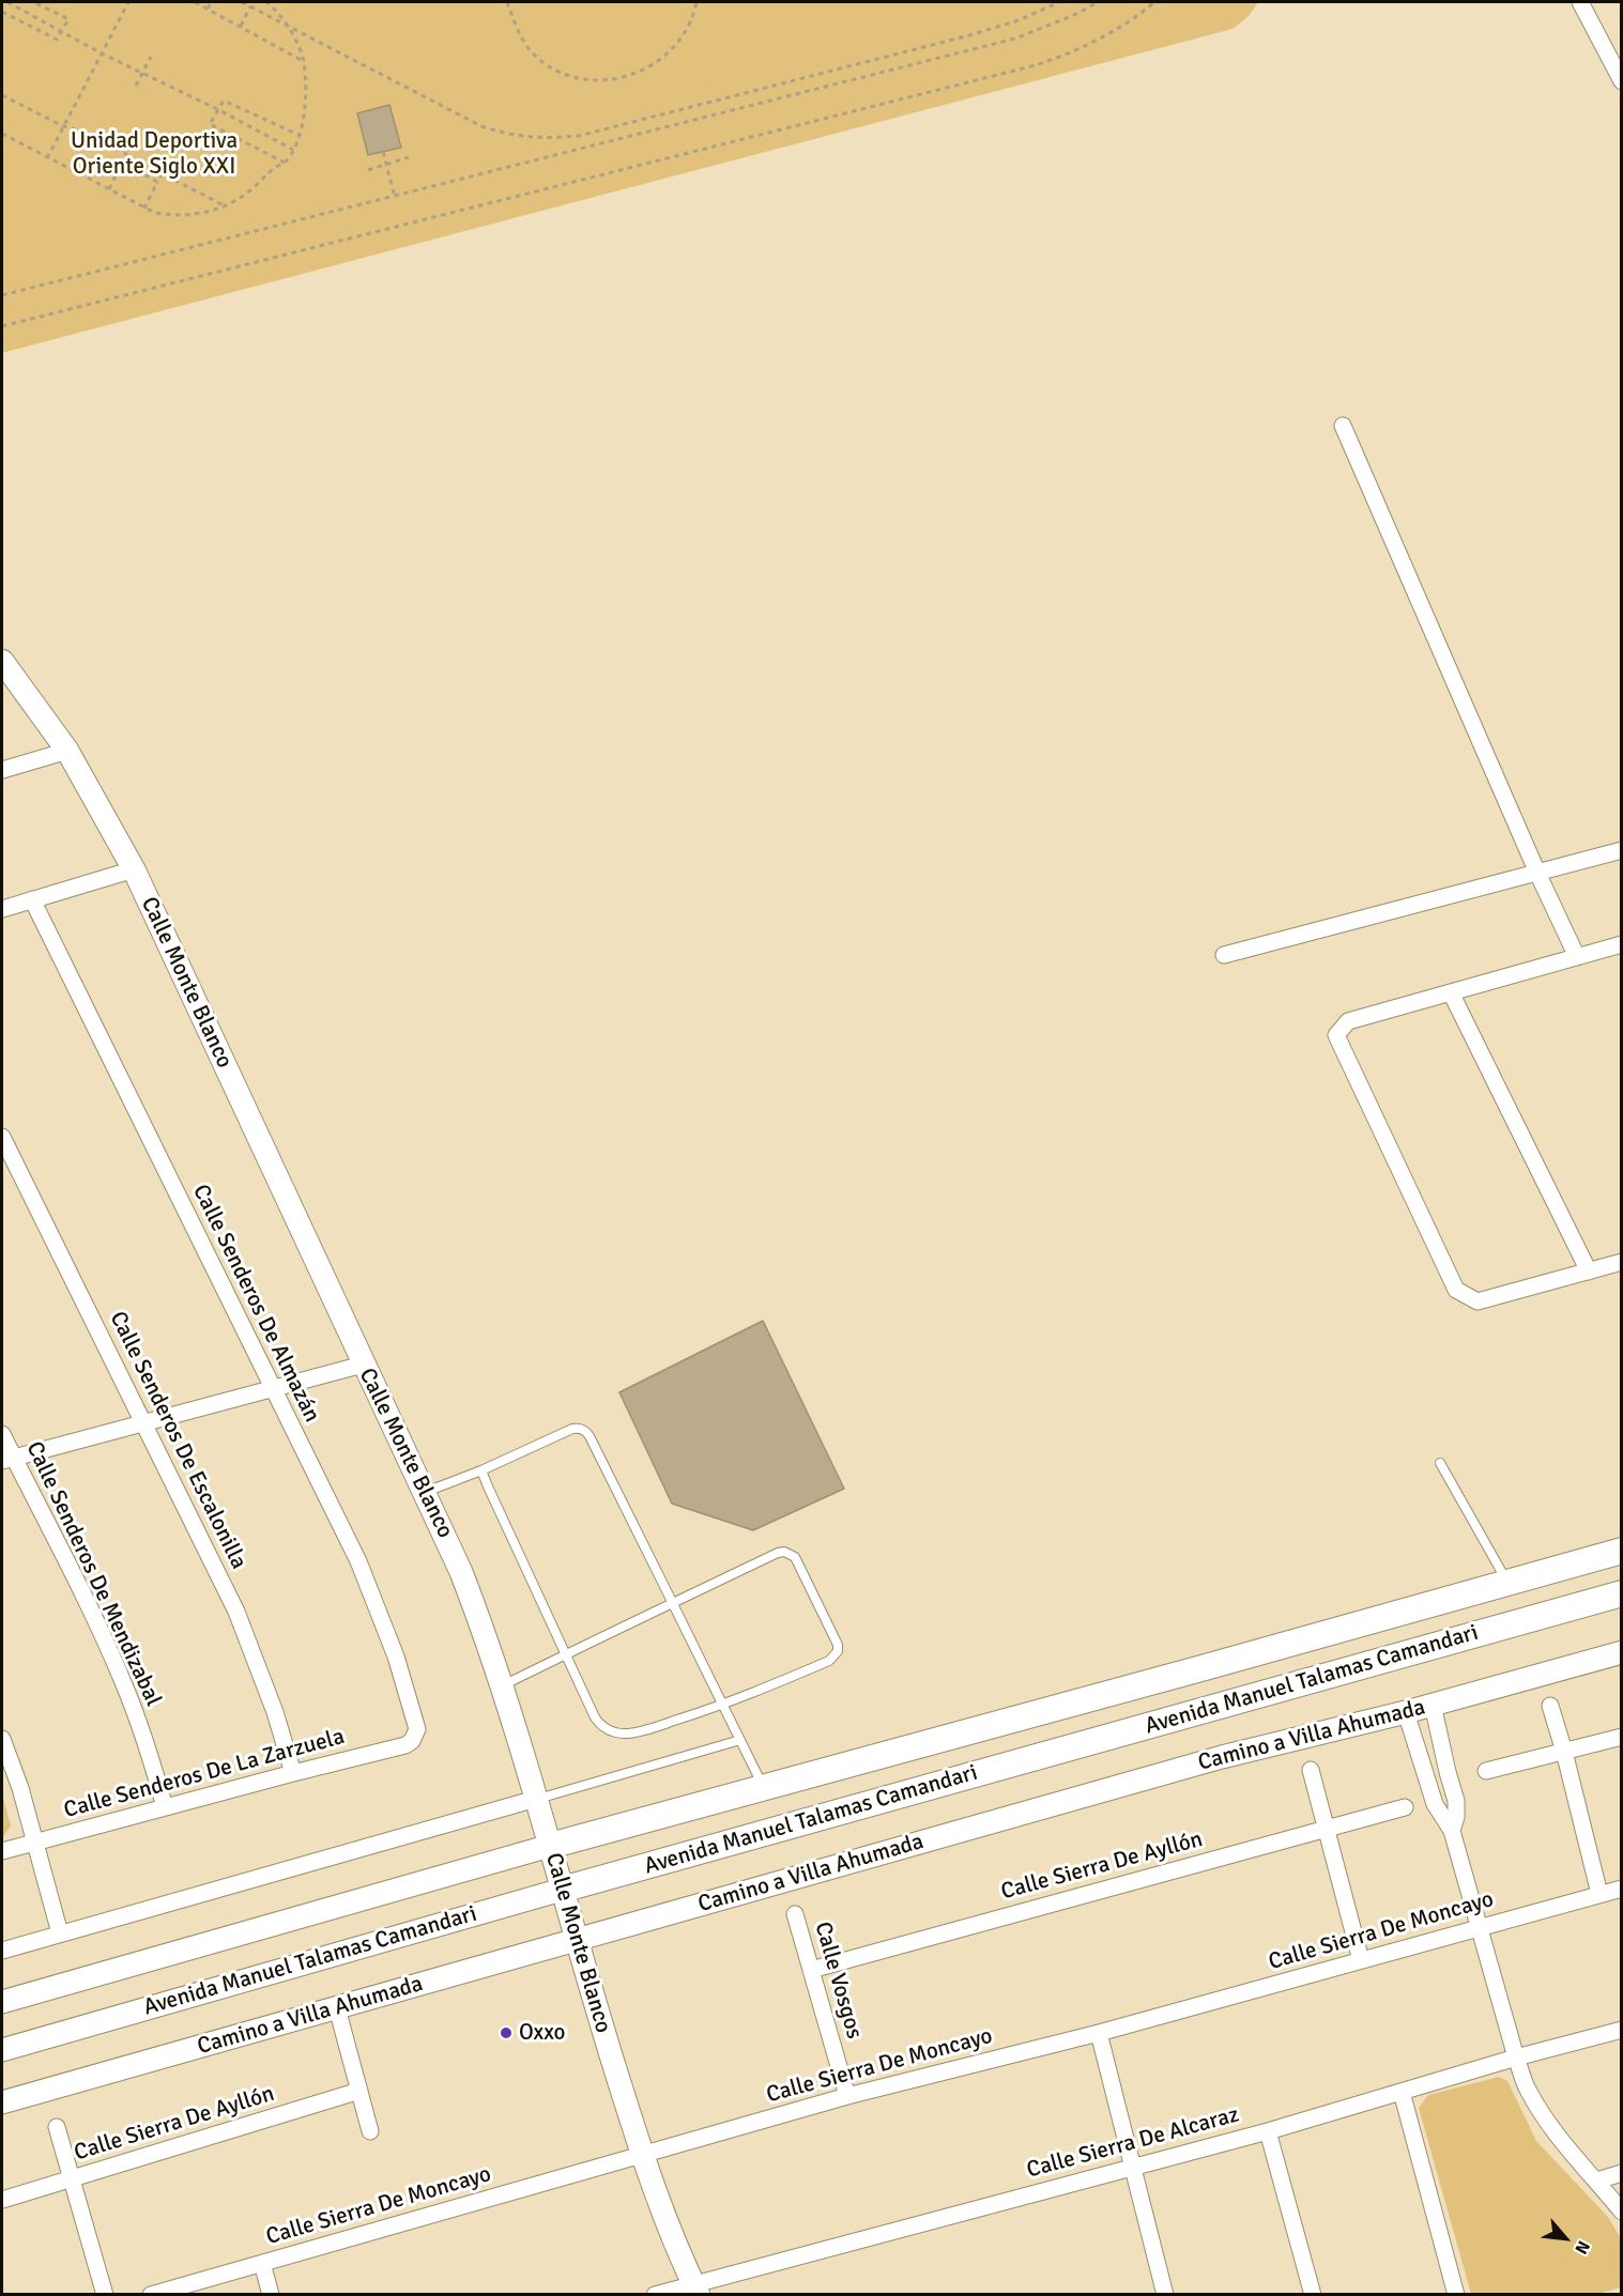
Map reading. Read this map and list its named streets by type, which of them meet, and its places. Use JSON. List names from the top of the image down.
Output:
{
  "streets": {
    "main road": ["Avenida Manuel Talamas Camandari"],
    "street": [
      "Calle Monte Blanco",
      "Calle Senderos De Almazán",
      "Calle Senderos De Escalonilla",
      "Calle Senderos De Mendizabal",
      "Camino a Villa Ahumada",
      "Calle Senderos De La Zarzuela",
      "Calle Sierra De Ayllón",
      "Calle Sierra De Moncayo",
      "Calle Vosgos",
      "Calle Sierra De Alcaraz"
    ]
  },
  "crossings": [
    ["Calle Monte Blanco", "Avenida Manuel Talamas Camandari"],
    ["Calle Monte Blanco", "Camino a Villa Ahumada"],
    ["Calle Monte Blanco", "Calle Sierra De Moncayo"],
    ["Calle Monte Blanco", "Calle Sierra De Alcaraz"],
    ["Calle Senderos De Almazán", "Calle Senderos De La Zarzuela"],
    ["Calle Senderos De Escalonilla", "Calle Senderos De La Zarzuela"],
    ["Calle Senderos De Mendizabal", "Calle Senderos De La Zarzuela"],
    ["Calle Sierra De Ayllón", "Calle Vosgos"],
    ["Calle Sierra De Moncayo", "Calle Vosgos"]
  ],
  "parks": ["Unidad Deportiva Oriente Siglo XXI"],
  "places": ["Oxxo"],
  "north": "bottom right"
}
